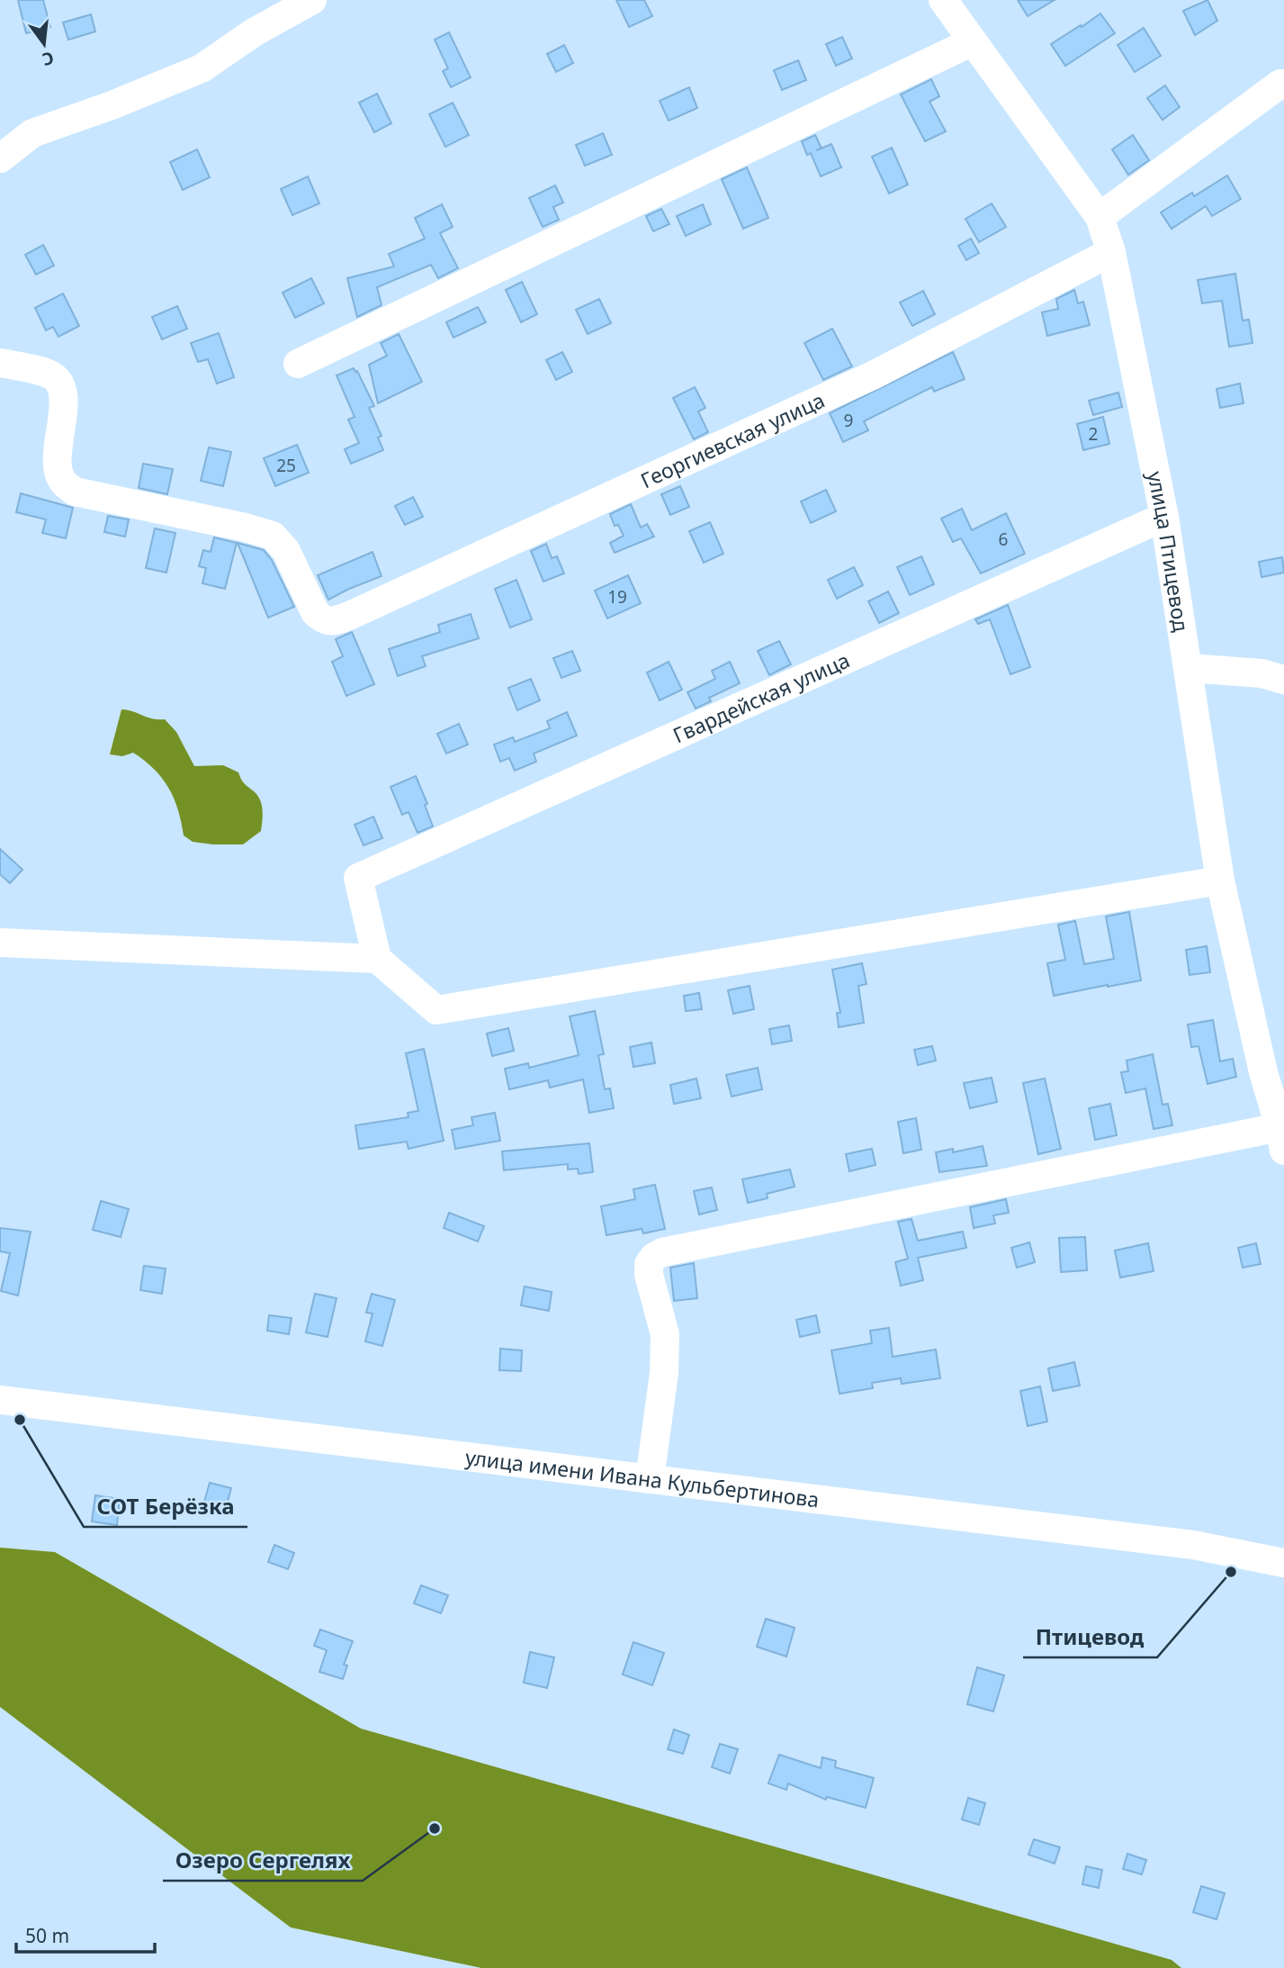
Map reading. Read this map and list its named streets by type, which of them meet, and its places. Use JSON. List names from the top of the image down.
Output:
{
  "streets": {
    "street": [
      "Георгиевская улица",
      "улица Птицевод",
      "Гвардейская улица",
      "улица имени Ивана Кульбертинова"
    ]
  },
  "crossings": [
    ["Георгиевская улица", "улица Птицевод"],
    ["улица Птицевод", "Гвардейская улица"]
  ],
  "places": ["СОТ Берёзка", "Птицевод", "Озеро Сергелях"],
  "house_numbers": [
    "9",
    "2",
    "25",
    "6",
    "19"
  ],
  "scale_bar": "50 m",
  "north": "bottom"
}
